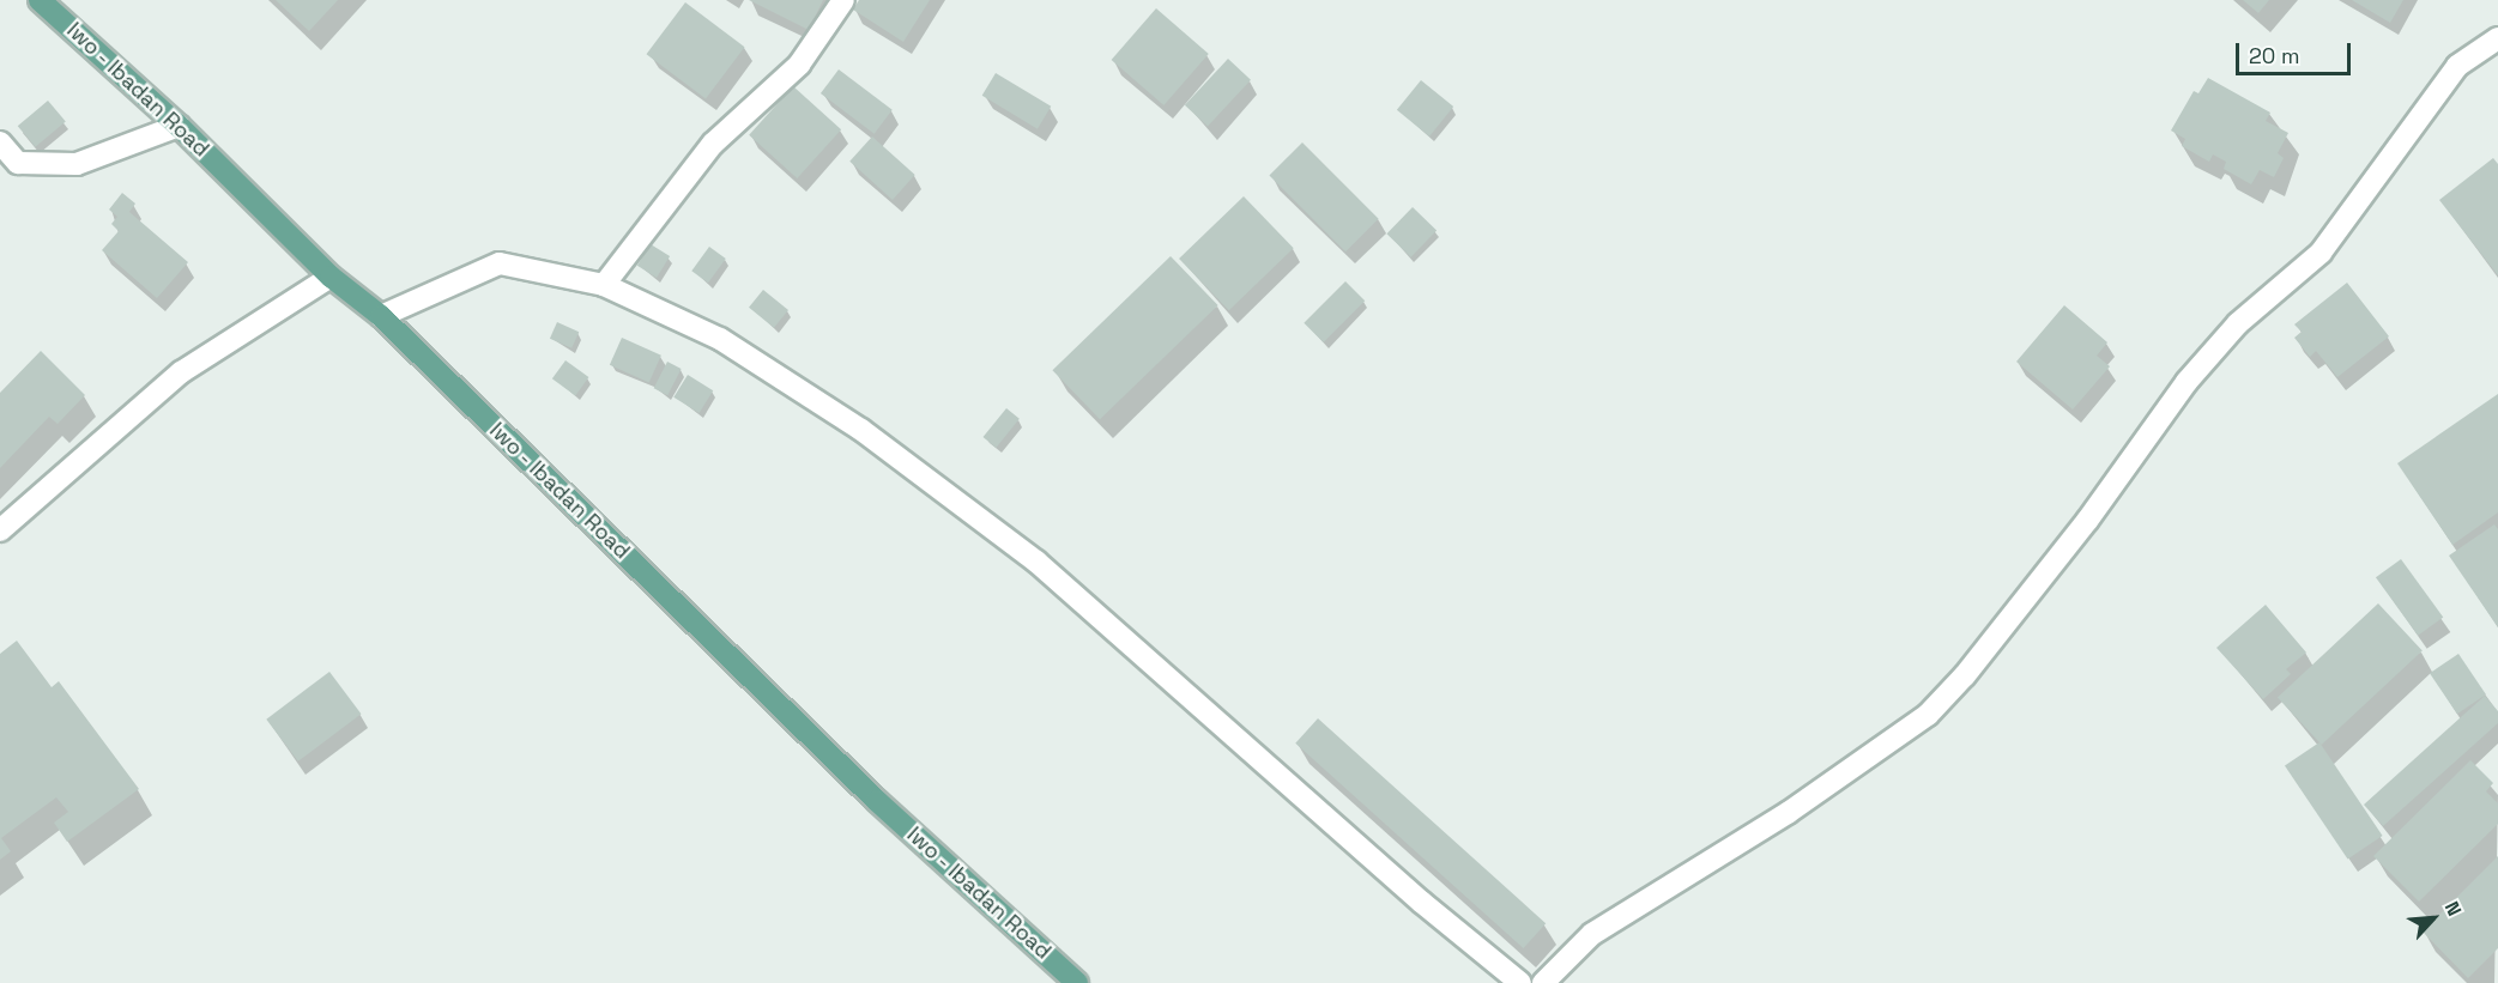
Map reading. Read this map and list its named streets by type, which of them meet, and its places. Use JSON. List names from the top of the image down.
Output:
{
  "streets": {
    "main road": ["Iwo - Ibadan Road"]
  },
  "scale_bar": "20 m",
  "north": "top right"
}
